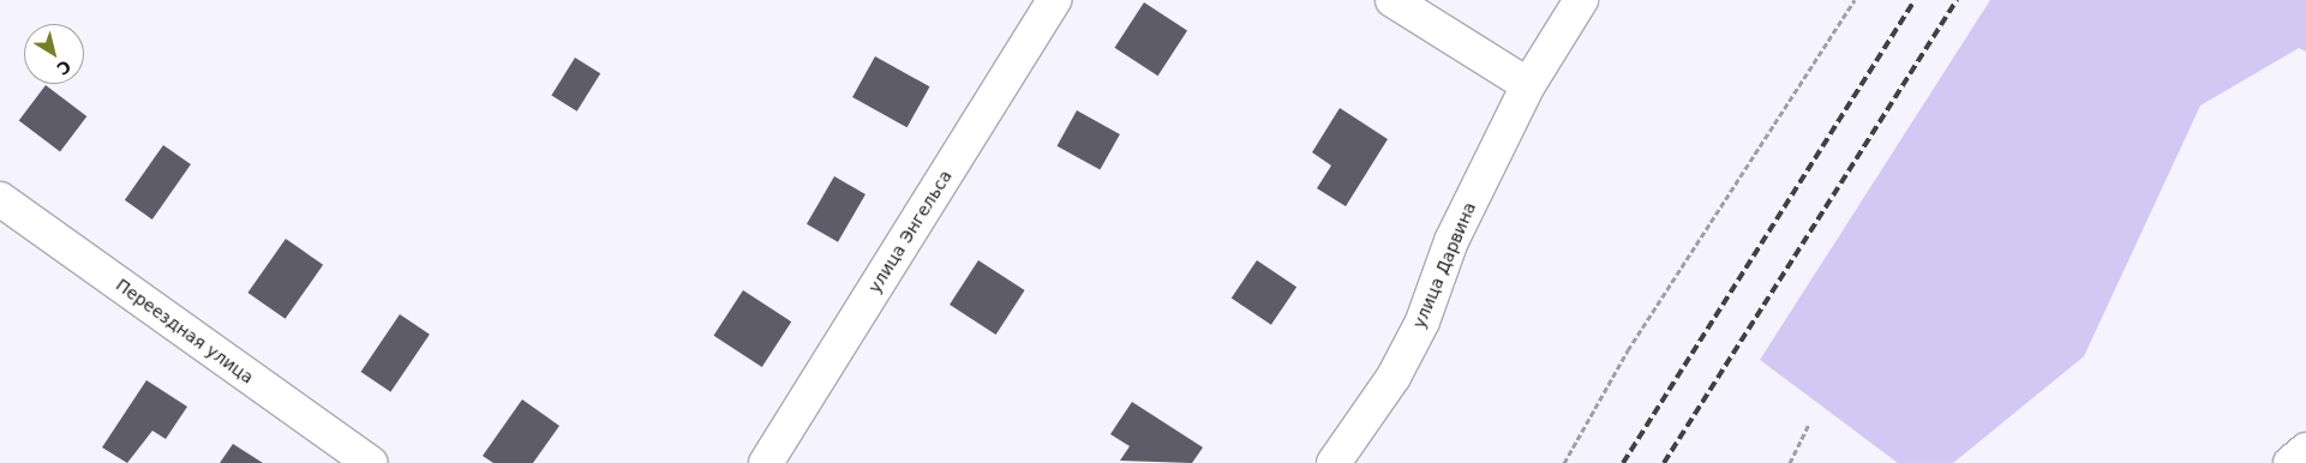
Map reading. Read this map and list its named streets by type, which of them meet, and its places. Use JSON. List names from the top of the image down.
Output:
{
  "streets": {
    "street": ["улица Энгельса", "улица Дарвина", "Переездная улица"]
  },
  "north": "bottom right"
}
